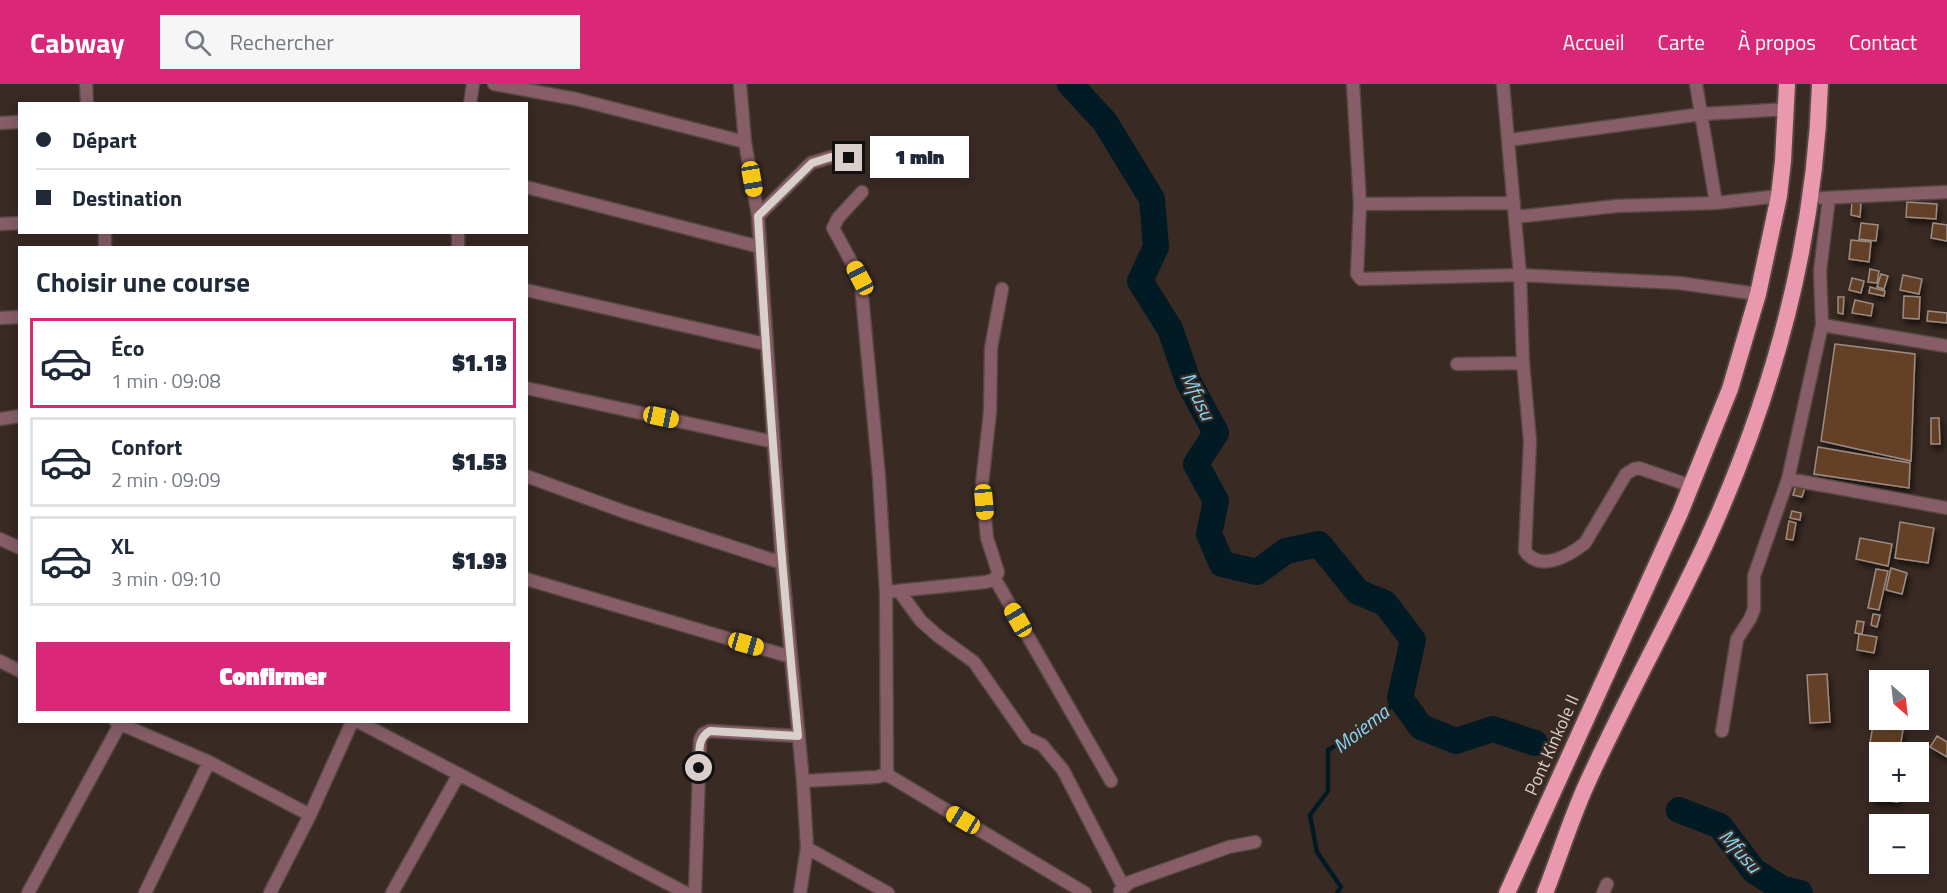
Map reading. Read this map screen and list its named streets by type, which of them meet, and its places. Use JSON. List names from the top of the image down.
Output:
{
  "streets": {
    "highway": ["Pont Kinkole II"]
  },
  "water": ["Mfusu", "Moiema"],
  "north": "bottom right",
  "page": {
    "header": "Cabway",
    "search": "Rechercher",
    "nav": [
      "Accueil",
      "Carte",
      "À propos",
      "Contact"
    ],
    "banner": ["Départ", "Destination"],
    "bubble": "1 min",
    "heading": "Choisir une course",
    "list": [
      {
        "name": "Éco",
        "note": "1 min · 09:08",
        "value": "$1.13"
      },
      {
        "name": "Confort",
        "note": "2 min · 09:09",
        "value": "$1.53"
      },
      {
        "name": "XL",
        "note": "3 min · 09:10",
        "value": "$1.93"
      }
    ],
    "buttons": "Confirmer",
    "map_buttons": ["+", "−"]
  }
}
